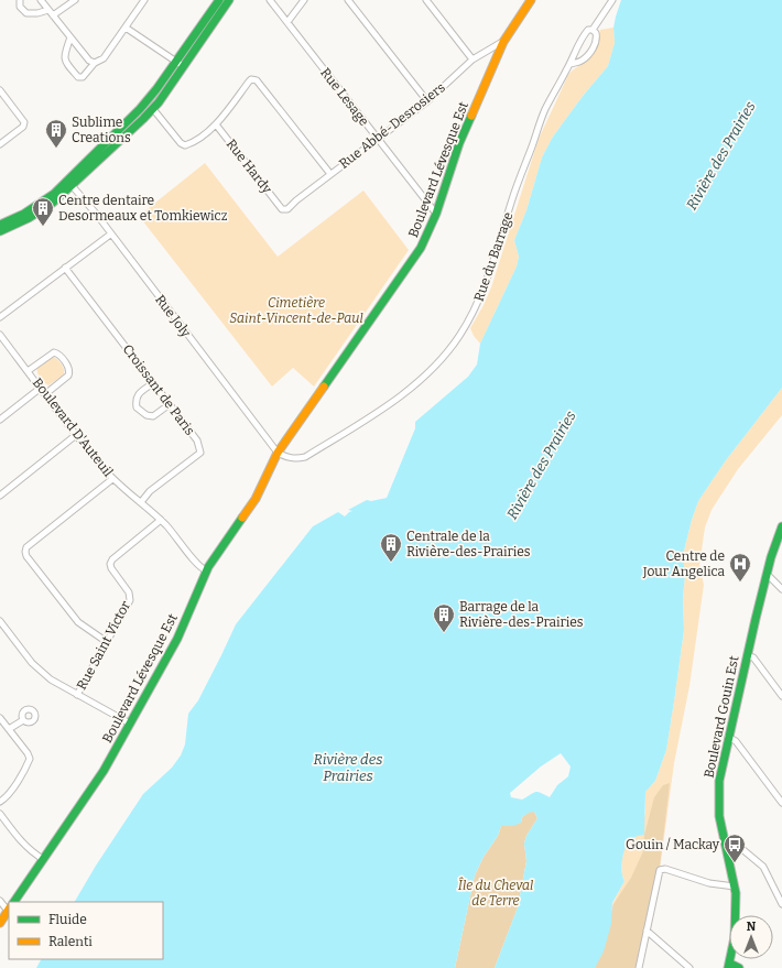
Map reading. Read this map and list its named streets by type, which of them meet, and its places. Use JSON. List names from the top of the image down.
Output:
{
  "streets": {
    "street": [
      "Rue Lesage",
      "Rue Abbé-Desrosiers",
      "Rue Hardy",
      "Boulevard Lévesque Est",
      "Rue du Barrage",
      "Rue Joly",
      "Croissant de Paris",
      "Boulevard D'Auteuil",
      "Rue Saint Victor",
      "Boulevard Gouin Est"
    ]
  },
  "crossings": [
    ["Rue Lesage", "Rue Abbé-Desrosiers"],
    ["Rue Lesage", "Boulevard Lévesque Est"],
    ["Rue Abbé-Desrosiers", "Rue Hardy"],
    ["Rue Abbé-Desrosiers", "Boulevard Lévesque Est"],
    ["Boulevard Lévesque Est", "Rue du Barrage"],
    ["Boulevard Lévesque Est", "Rue Joly"],
    ["Boulevard Lévesque Est", "Boulevard D'Auteuil"],
    ["Rue du Barrage", "Rue Joly"],
    ["Croissant de Paris", "Boulevard D'Auteuil"],
    ["Boulevard D'Auteuil", "Rue Saint Victor"]
  ],
  "water": ["Rivière des Prairies"],
  "parks": ["Cimetière Saint-Vincent-de-Paul", "Île du Cheval de Terre"],
  "places": {
    "building": [
      "Sublime Creations",
      "Centre dentaire Desormeaux et Tomkiewicz",
      "Centrale de la Rivière-des-Prairies",
      "Barrage de la Rivière-des-Prairies"
    ],
    "hospital": ["Centre de Jour Angelica"],
    "bus stop": ["Gouin / Mackay"]
  },
  "legend": ["Fluide", "Ralenti"],
  "north": "top"
}
